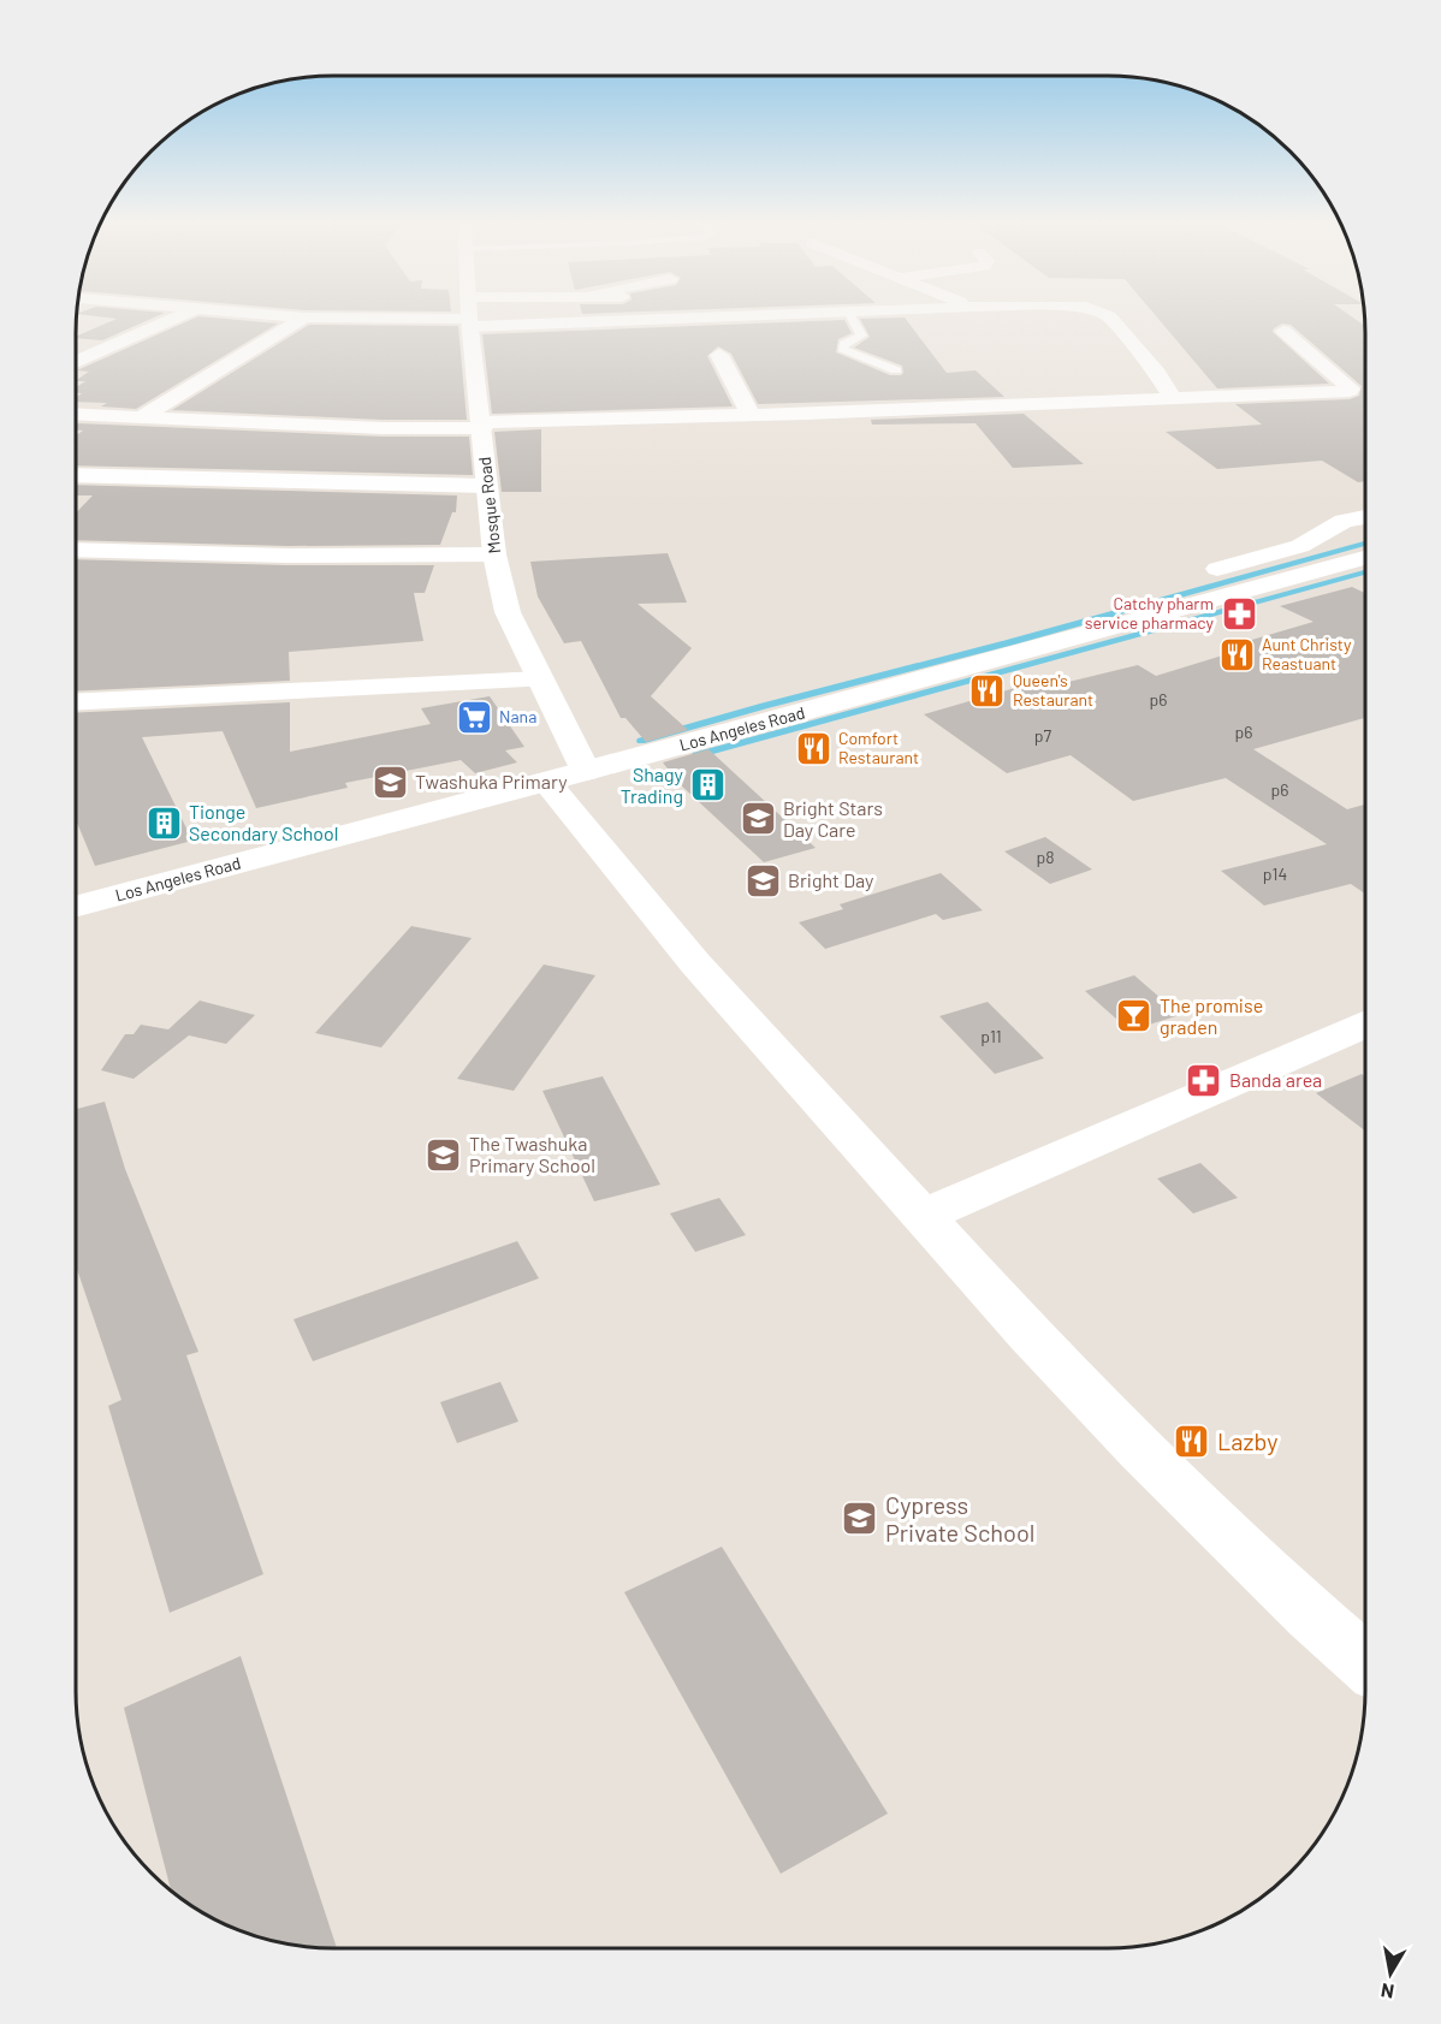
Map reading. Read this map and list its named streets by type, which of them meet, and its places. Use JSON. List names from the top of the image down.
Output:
{
  "streets": {
    "street": ["Mosque Road", "Los Angeles Road"]
  },
  "crossings": [
    ["Mosque Road", "Los Angeles Road"]
  ],
  "places": {
    "pharmacy": ["Catchy pharm service pharmacy", "Banda area"],
    "restaurant": [
      "Aunt Christy Reastuant",
      "Queen's Restaurant",
      "Comfort Restaurant",
      "Lazby"
    ],
    "supermarket": ["Nana"],
    "school or university": [
      "Twashuka Primary",
      "Bright Stars Day Care",
      "Bright Day",
      "The Twashuka Primary School",
      "Cypress Private School"
    ],
    "building": ["Shagy Trading", "Tionge Secondary School"],
    "bar": ["The promise graden"]
  },
  "house_numbers": [
    "p6",
    "p6",
    "p7",
    "p6",
    "p8",
    "p14",
    "p11"
  ],
  "north": "bottom"
}
